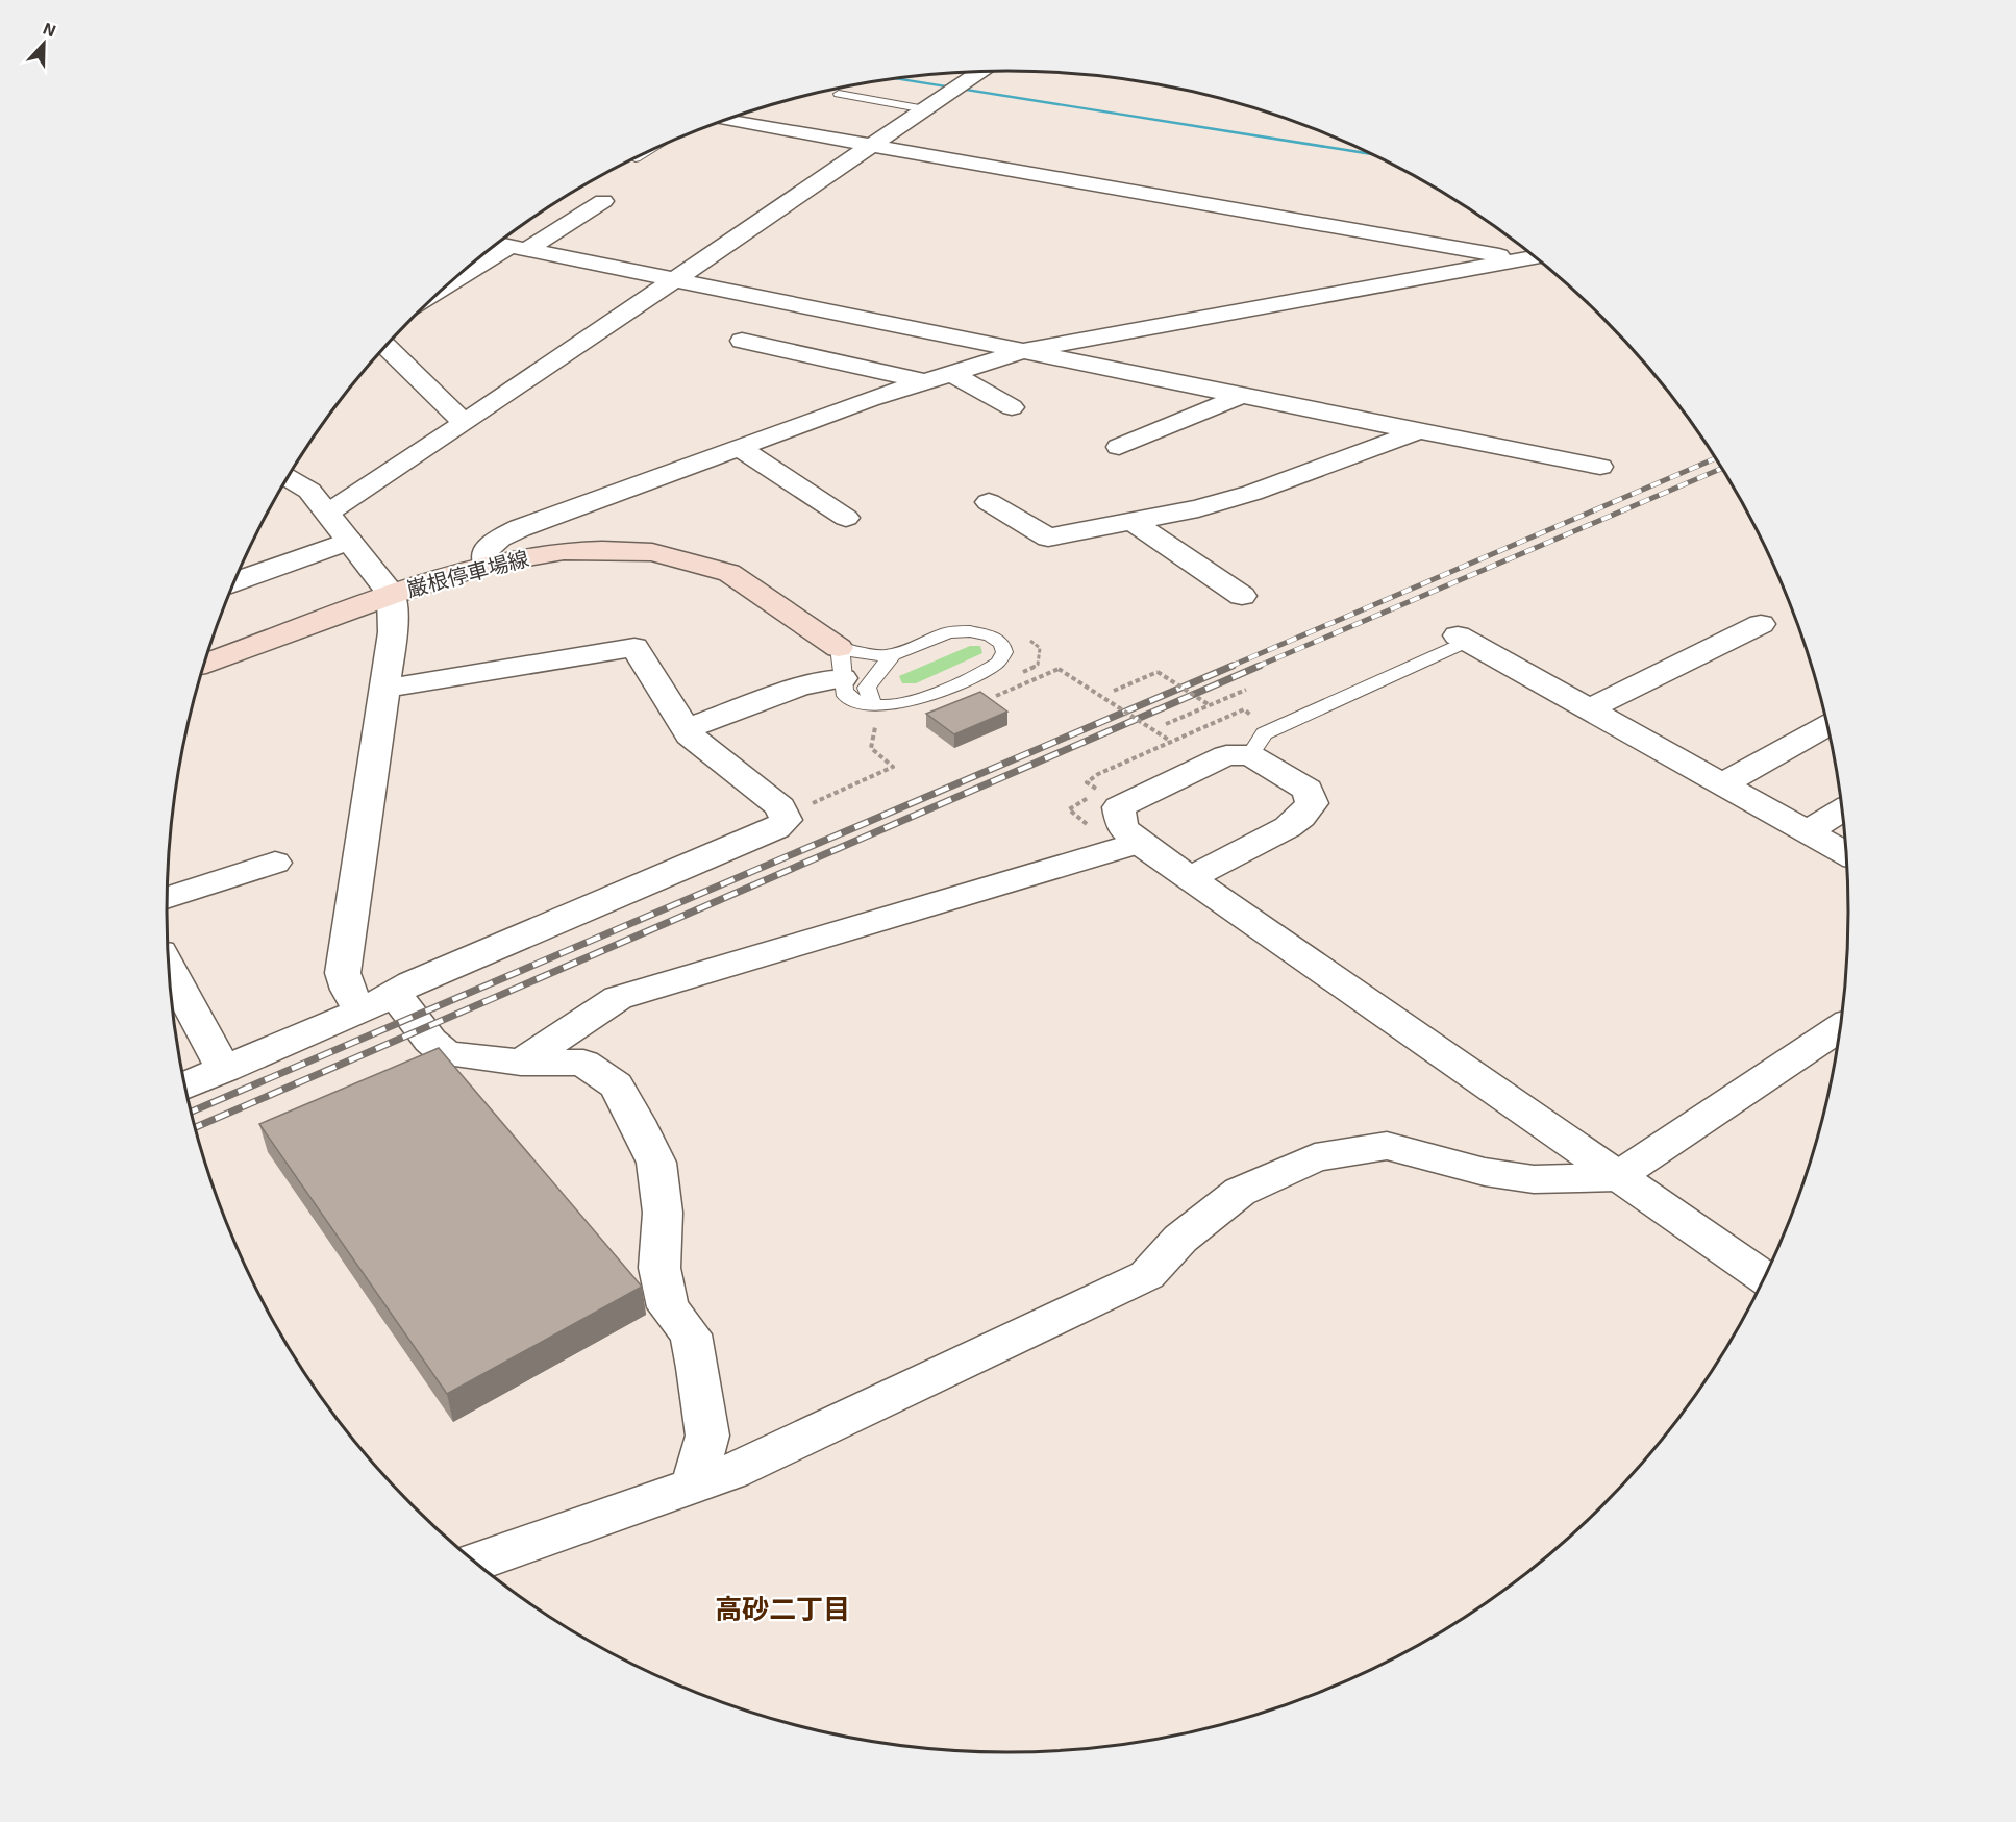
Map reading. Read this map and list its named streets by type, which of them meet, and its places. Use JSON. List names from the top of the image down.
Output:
{
  "streets": {
    "main road": ["巌根停車場線"]
  },
  "districts": ["高砂二丁目"],
  "north": "top"
}
